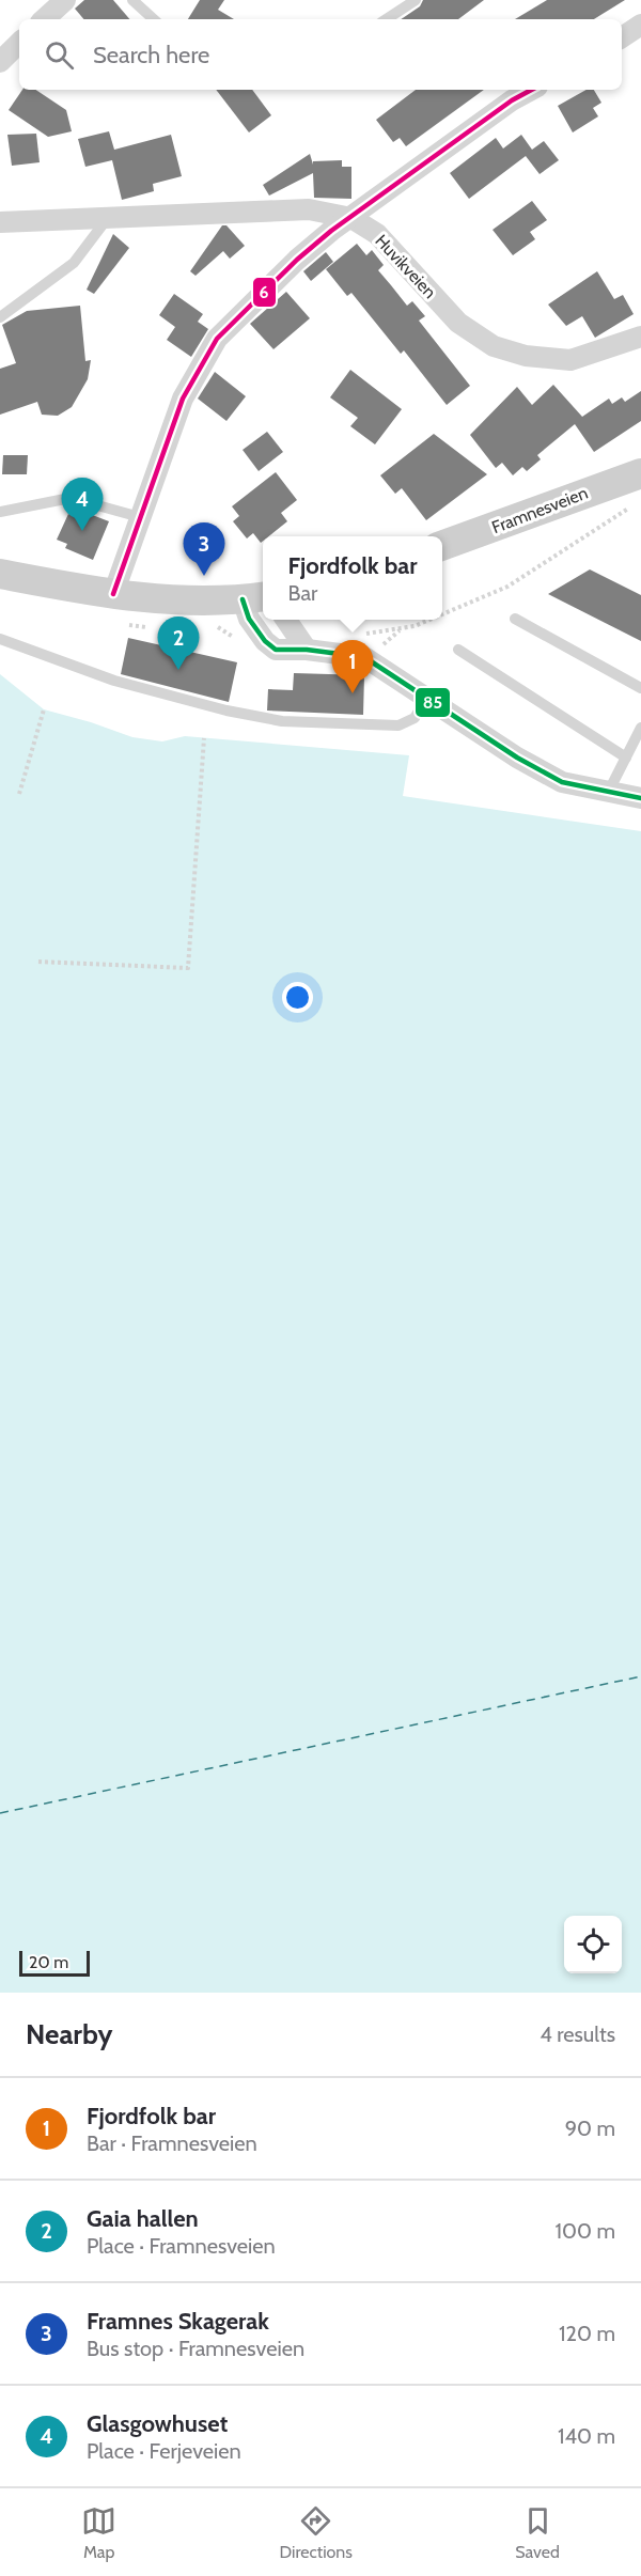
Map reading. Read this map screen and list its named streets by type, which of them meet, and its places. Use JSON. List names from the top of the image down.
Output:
{
  "streets": {
    "main road": ["Framnesveien"],
    "street": ["Huvikveien"]
  },
  "lines": ["transit line 6", "transit line 85"],
  "scale_bar": "20 m",
  "page": {
    "search": "Search here",
    "pins": [
      "4",
      "3",
      "2",
      "1"
    ],
    "popup": ["Fjordfolk bar", "Bar"],
    "scale": "20 m",
    "heading": ["Nearby", "4 results"],
    "list": [
      {
        "mark": "1",
        "name": "Fjordfolk bar",
        "note": "Bar · Framnesveien",
        "value": "90 m"
      },
      {
        "mark": "2",
        "name": "Gaia hallen",
        "note": "Place · Framnesveien",
        "value": "100 m"
      },
      {
        "mark": "3",
        "name": "Framnes Skagerak",
        "note": "Bus stop · Framnesveien",
        "value": "120 m"
      },
      {
        "mark": "4",
        "name": "Glasgowhuset",
        "note": "Place · Ferjeveien",
        "value": "140 m"
      }
    ],
    "nav": ["Map", "Directions", "Saved"]
  }
}
